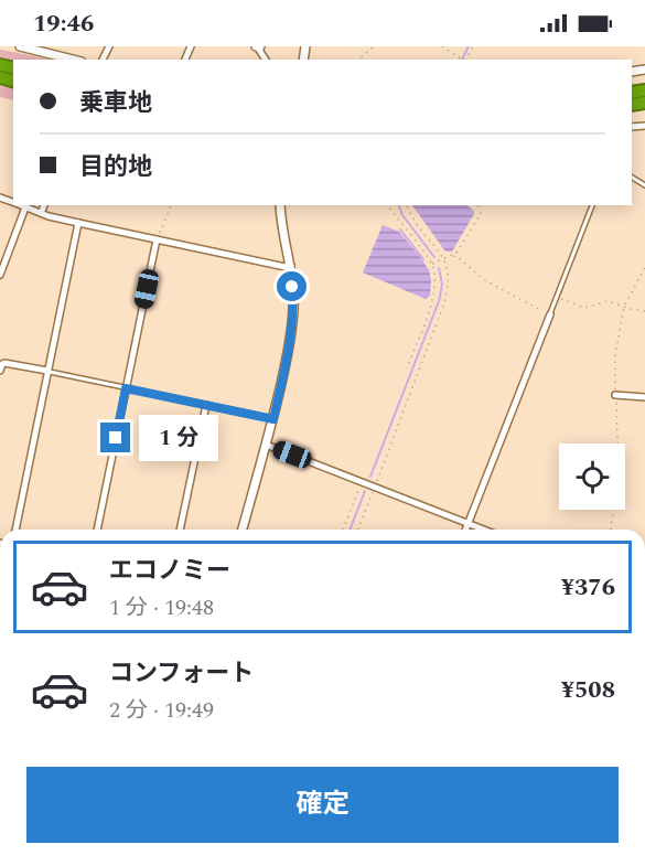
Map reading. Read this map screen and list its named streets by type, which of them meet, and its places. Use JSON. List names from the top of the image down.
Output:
{
  "page": {
    "status": "19:46",
    "banner": ["乗車地", "目的地"],
    "bubble": "1 分",
    "list": [
      {
        "name": "エコノミー",
        "note": "1 分 · 19:48",
        "value": "¥376"
      },
      {
        "name": "コンフォート",
        "note": "2 分 · 19:49",
        "value": "¥508"
      }
    ],
    "buttons": "確定"
  }
}
